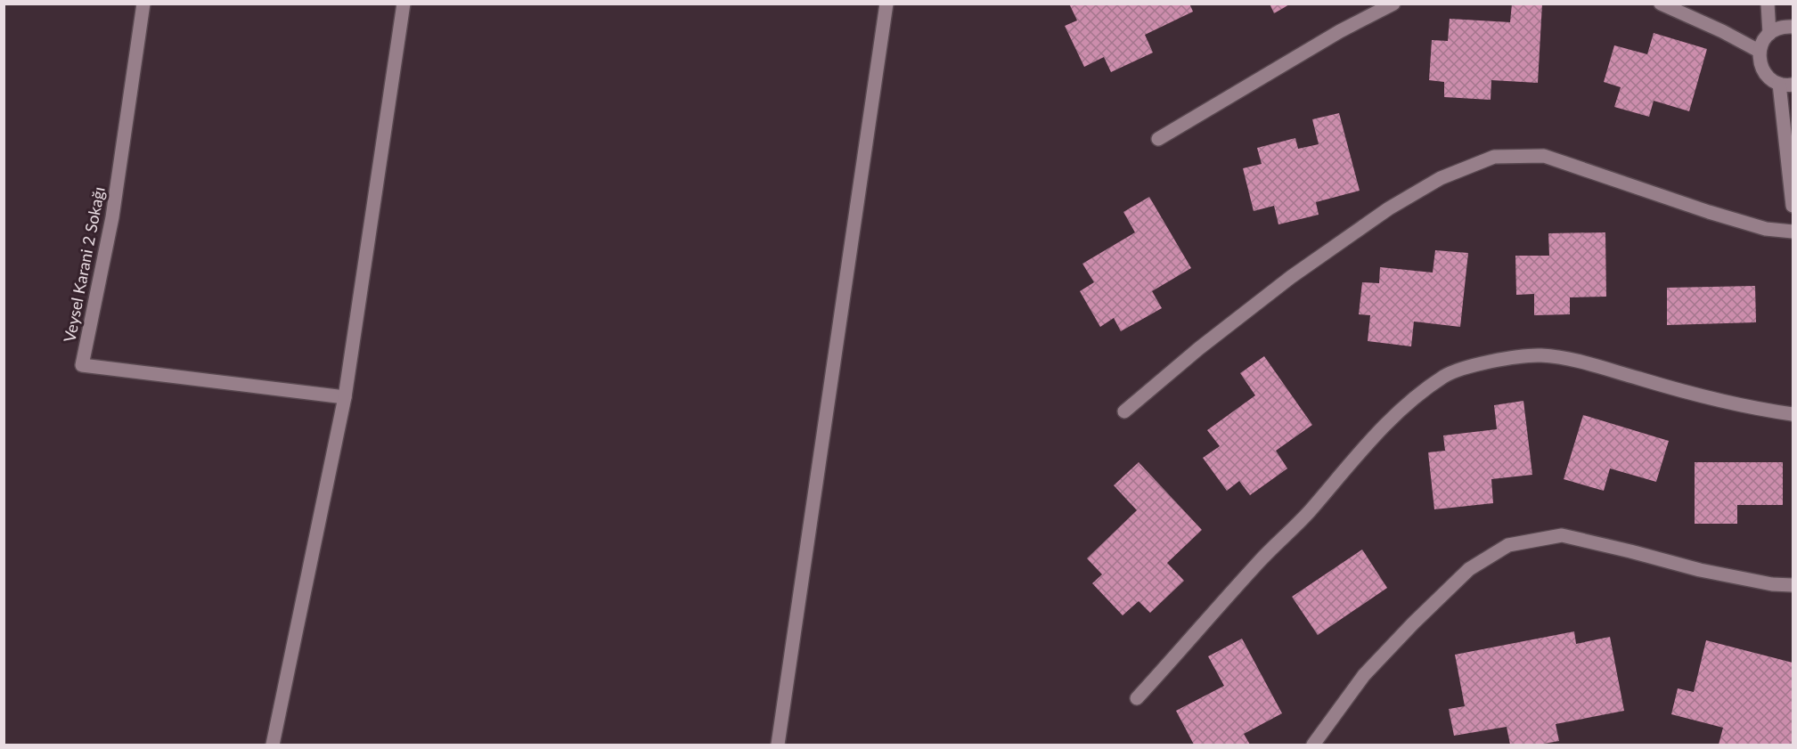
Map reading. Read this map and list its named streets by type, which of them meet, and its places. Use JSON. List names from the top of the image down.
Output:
{
  "streets": {
    "street": ["Veysel Karani 2 Sokağı"]
  }
}
